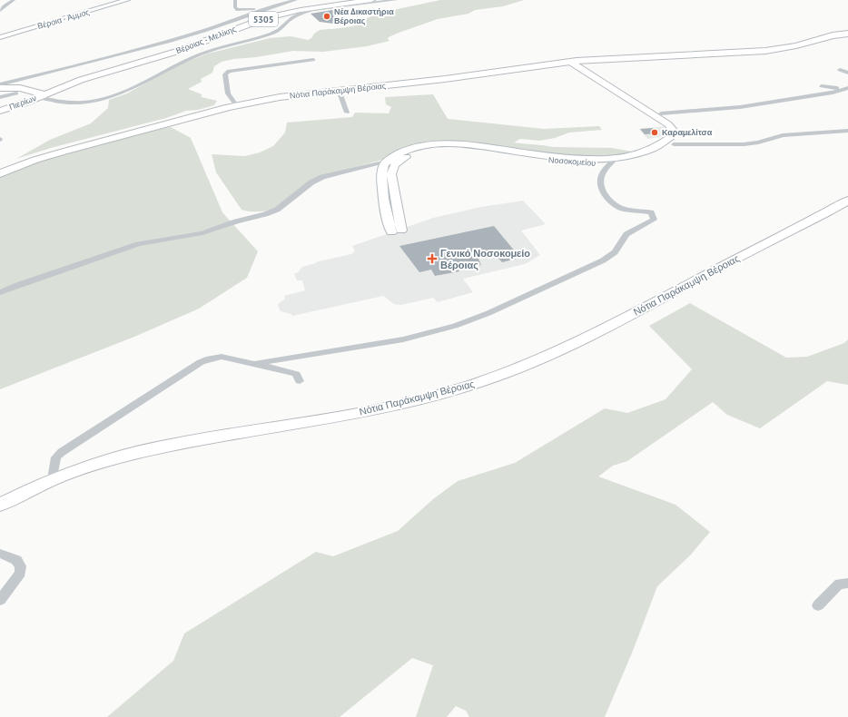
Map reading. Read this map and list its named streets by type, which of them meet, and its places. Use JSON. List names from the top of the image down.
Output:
{
  "streets": {
    "main road": [
      "5305",
      "Βέροιας - Μελίκης",
      "Νότια Παράκαμψη Βέροιας",
      "Πιερίων"
    ],
    "street": ["Βέροια - Άμμος", "Νοσοκομείου"]
  },
  "crossings": [
    ["Βέροιας - Μελίκης", "Πιερίων"]
  ],
  "places": {
    "other": ["Νέα Δικαστήρια Βέροιας", "Καραμελίτσα"],
    "health": ["Γενικό Νοσοκομείο Βέροιας"]
  }
}
